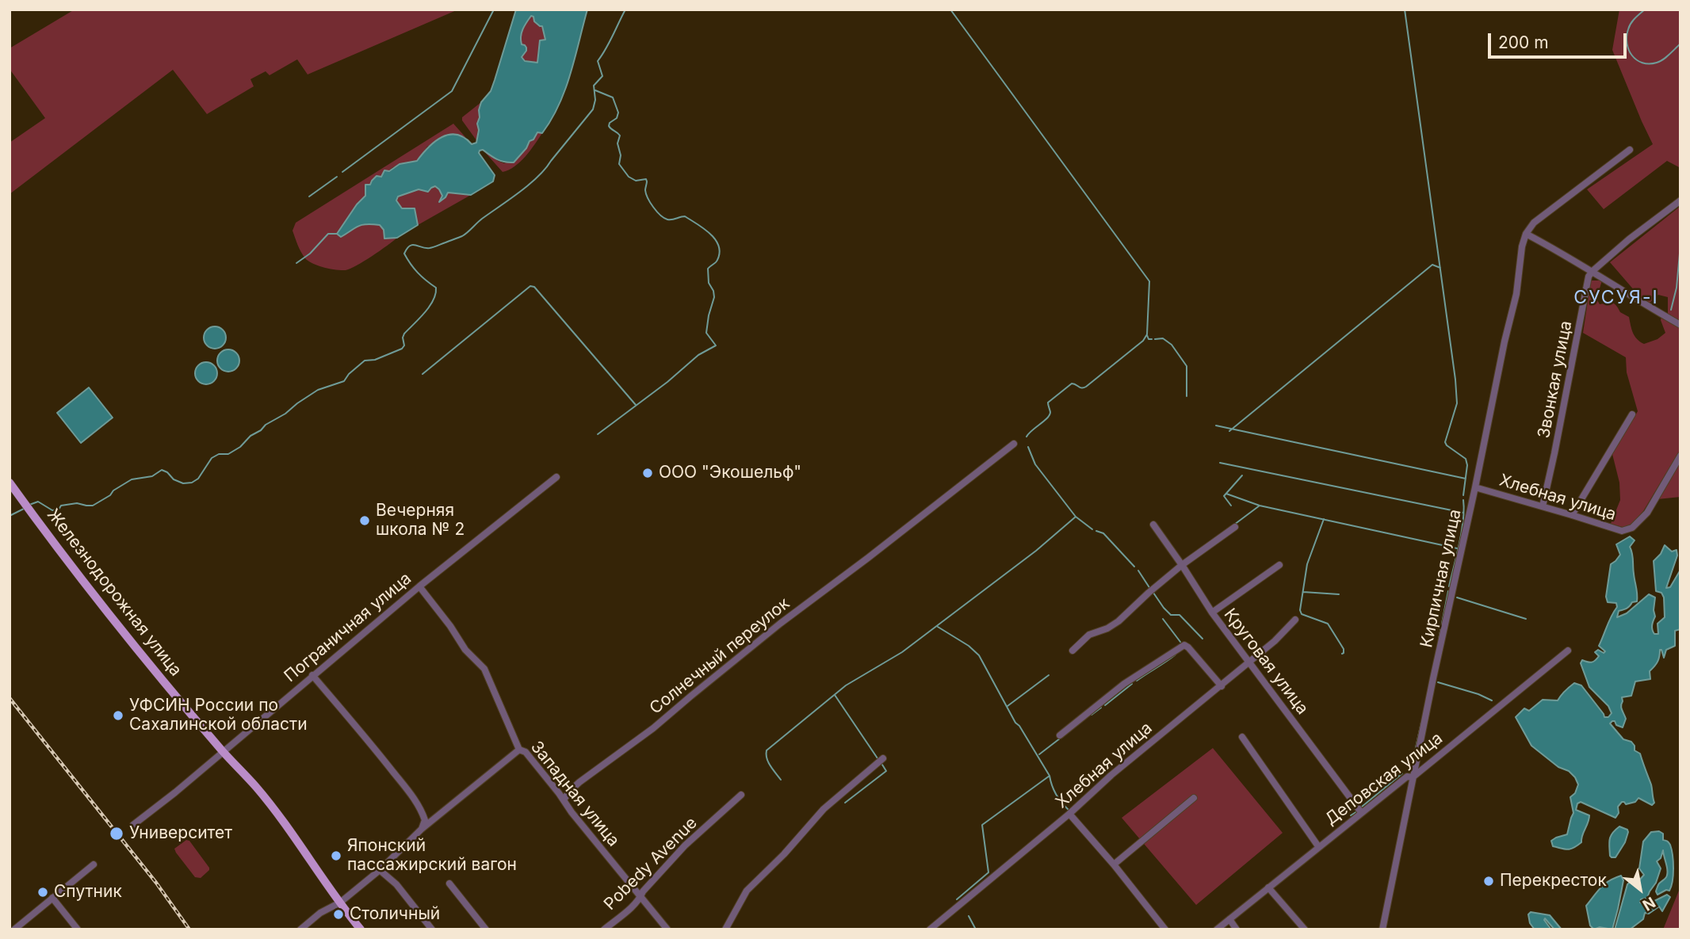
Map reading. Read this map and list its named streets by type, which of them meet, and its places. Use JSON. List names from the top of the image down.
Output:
{
  "streets": {
    "main road": ["Железнодорожная улица"],
    "street": [
      "Звонкая улица",
      "Хлебная улица",
      "Кирпичная улица",
      "Пограничная улица",
      "Солнечный переулок",
      "Круговая улица",
      "Деповская улица",
      "Западная улица",
      "Pobedy Avenue"
    ]
  },
  "crossings": [
    ["Звонкая улица", "Хлебная улица"],
    ["Хлебная улица", "Кирпичная улица"],
    ["Хлебная улица", "Круговая улица"],
    ["Кирпичная улица", "Деповская улица"],
    ["Железнодорожная улица", "Пограничная улица"],
    ["Пограничная улица", "Западная улица"],
    ["Солнечный переулок", "Западная улица"],
    ["Круговая улица", "Деповская улица"],
    ["Западная улица", "Pobedy Avenue"]
  ],
  "districts": ["СУСУЯ-I"],
  "places": [
    "ООО \"Экошельф\"",
    "Вечерняя школа № 2",
    "УФСИН России по Сахалинской области",
    "Университет",
    "Японский пассажирский вагон",
    "Перекресток",
    "Спутник",
    "Столичный"
  ],
  "scale_bar": "200 m",
  "north": "bottom right"
}
